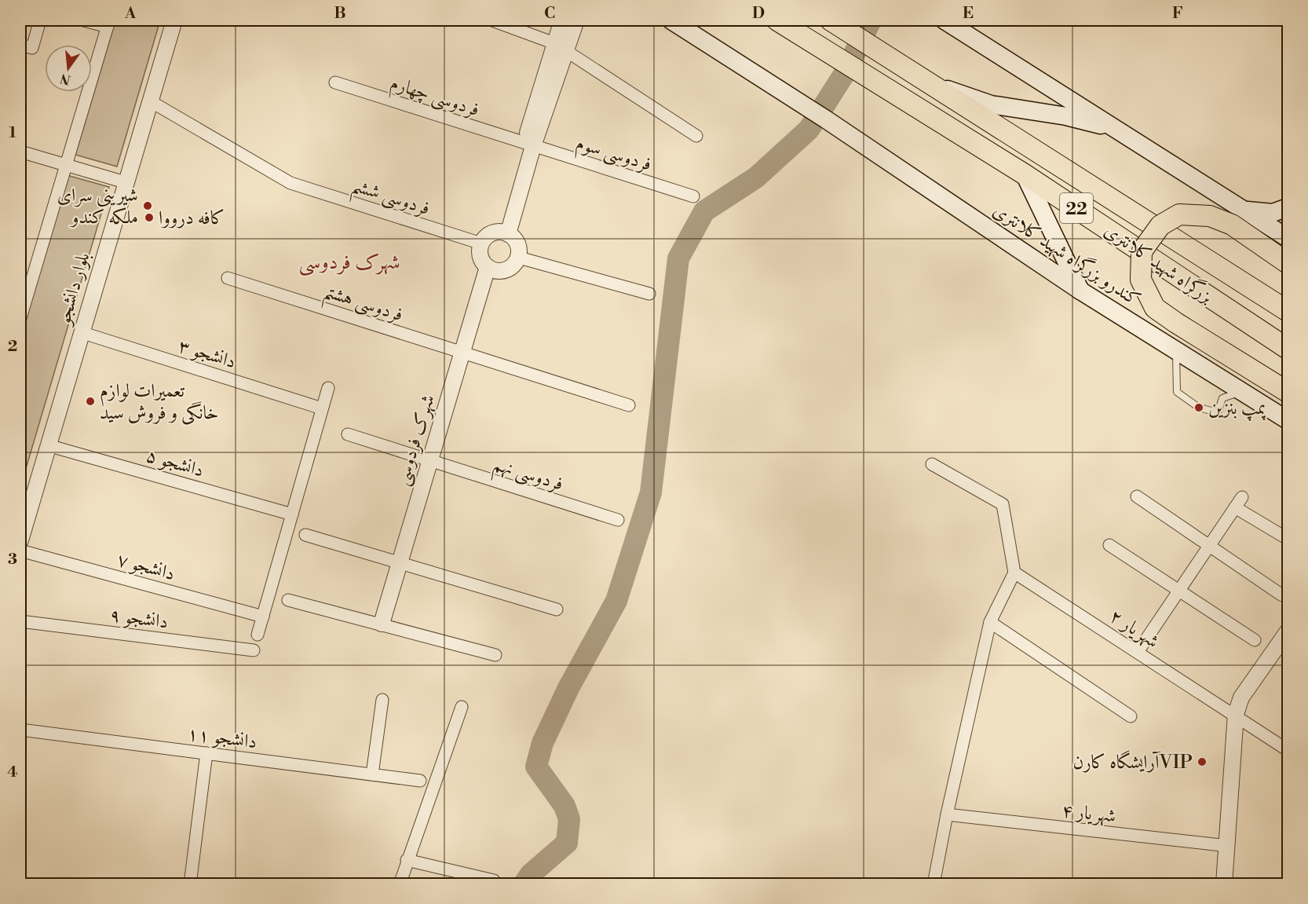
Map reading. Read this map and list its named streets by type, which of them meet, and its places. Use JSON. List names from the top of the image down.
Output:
{
  "streets": {
    "highway": ["22", "بزرگراه شهید کلانتری"],
    "main road": ["کندرو بزرگراه شهید کلانتری"],
    "street": [
      "فردوسی چهارم",
      "فردوسی سوم",
      "فردوسی ششم",
      "بلوار دانشجو",
      "فردوسی هشتم",
      "دانشجو ۳",
      "شهرک فردوسی",
      "دانشجو ۵",
      "فردوسی نهم",
      "دانشجو ۷",
      "دانشجو ۹",
      "۲ شهریار",
      "دانشجو ۱۱",
      "شهریار ۴"
    ]
  },
  "crossings": [
    ["فردوسی چهارم", "فردوسی سوم"],
    ["فردوسی ششم", "بلوار دانشجو"],
    ["فردوسی ششم", "شهرک فردوسی"],
    ["بلوار دانشجو", "دانشجو ۳"],
    ["بلوار دانشجو", "دانشجو ۵"],
    ["فردوسی هشتم", "شهرک فردوسی"],
    ["شهرک فردوسی", "فردوسی نهم"]
  ],
  "districts": ["شهرک فردوسی"],
  "places": [
    "شیرینی سرای ملکه کندو",
    "کافه درووا",
    "تعمیرات لوازم خانگی و فروش سید",
    "پمپ بنزین",
    "آرایشگاه کارنVIP"
  ],
  "north": "bottom",
  "grid": {
    "columns": [
      "A",
      "B",
      "C",
      "D",
      "E",
      "F"
    ],
    "rows": [
      "1",
      "2",
      "3",
      "4"
    ]
  }
}
